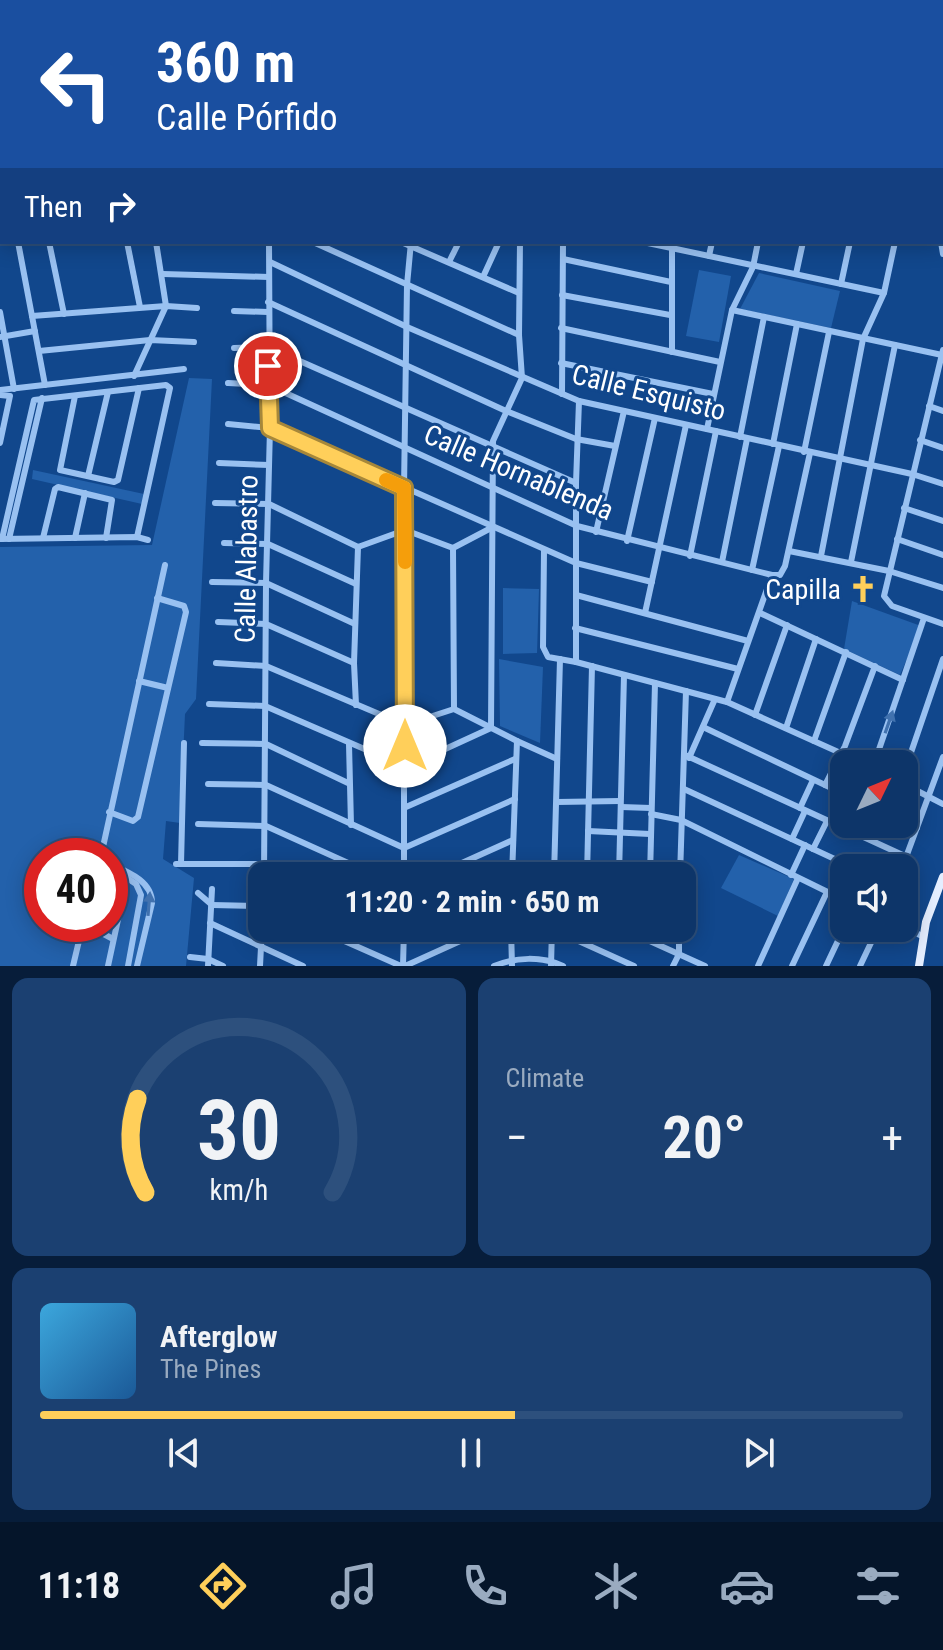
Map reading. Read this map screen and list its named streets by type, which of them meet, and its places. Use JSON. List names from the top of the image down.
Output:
{
  "streets": {
    "street": ["Calle Esquisto", "Calle Hornablenda", "Calle Alabastro"]
  },
  "crossings": [
    ["Calle Esquisto", "Calle Alabastro"],
    ["Calle Hornablenda", "Calle Alabastro"]
  ],
  "places": {
    "church": ["Capilla"]
  },
  "north": "top right",
  "page": {
    "turn": ["360 m", "Calle Pórfido"],
    "then": "Then",
    "limit": "40",
    "trip": "11:20 · 2 min · 650 m",
    "tile": "Climate",
    "heat": ["−", "20°", "+"],
    "song": ["Afterglow", "The Pines"],
    "tabs": "11:18",
    "gauge": ["30", "km/h"]
  }
}
